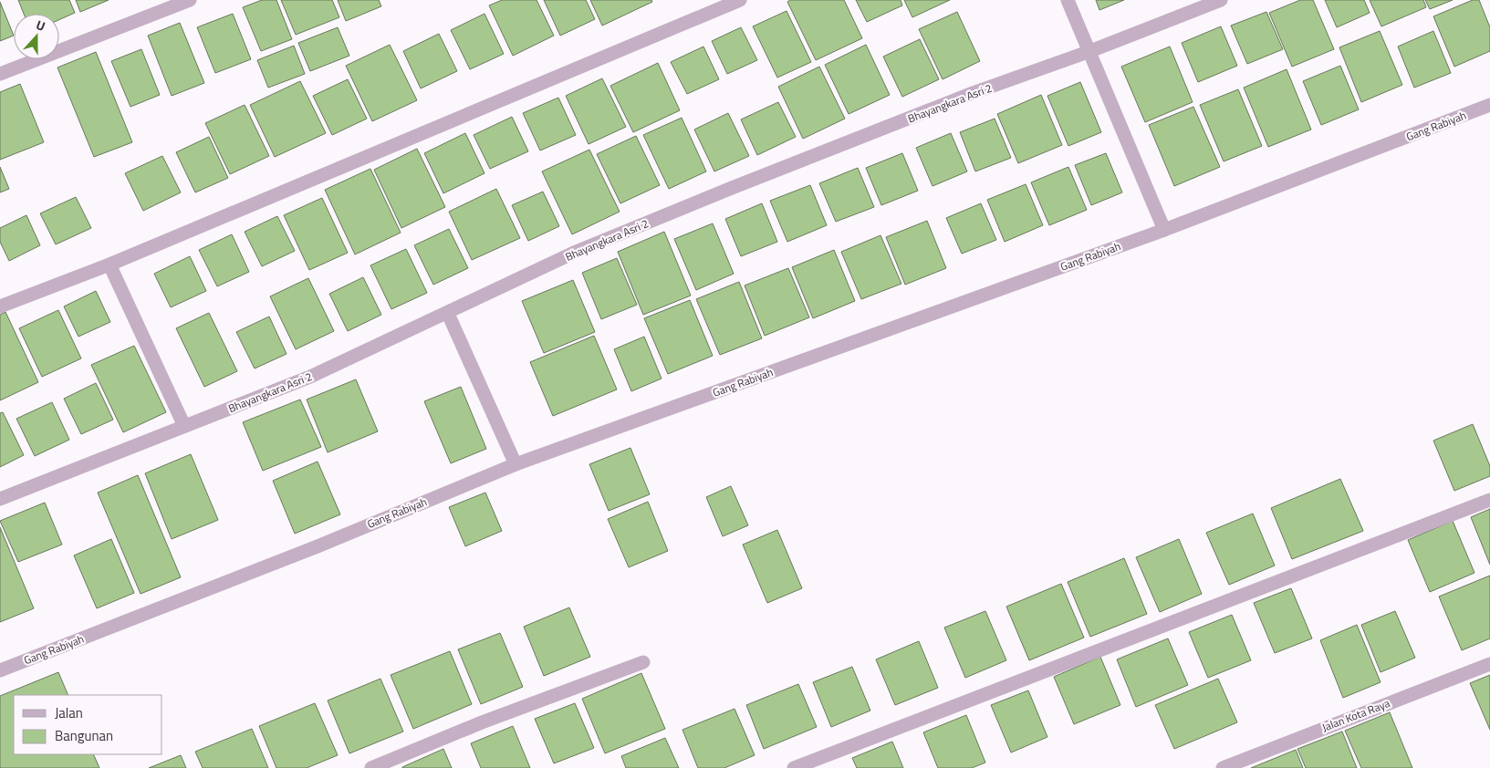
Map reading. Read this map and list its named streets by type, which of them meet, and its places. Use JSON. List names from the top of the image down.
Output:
{
  "streets": {
    "street": ["Bhayangkara Asri 2", "Gang Rabiyah", "Jalan Kota Raya"]
  },
  "legend": ["Jalan", "Bangunan"],
  "north": "top"
}
